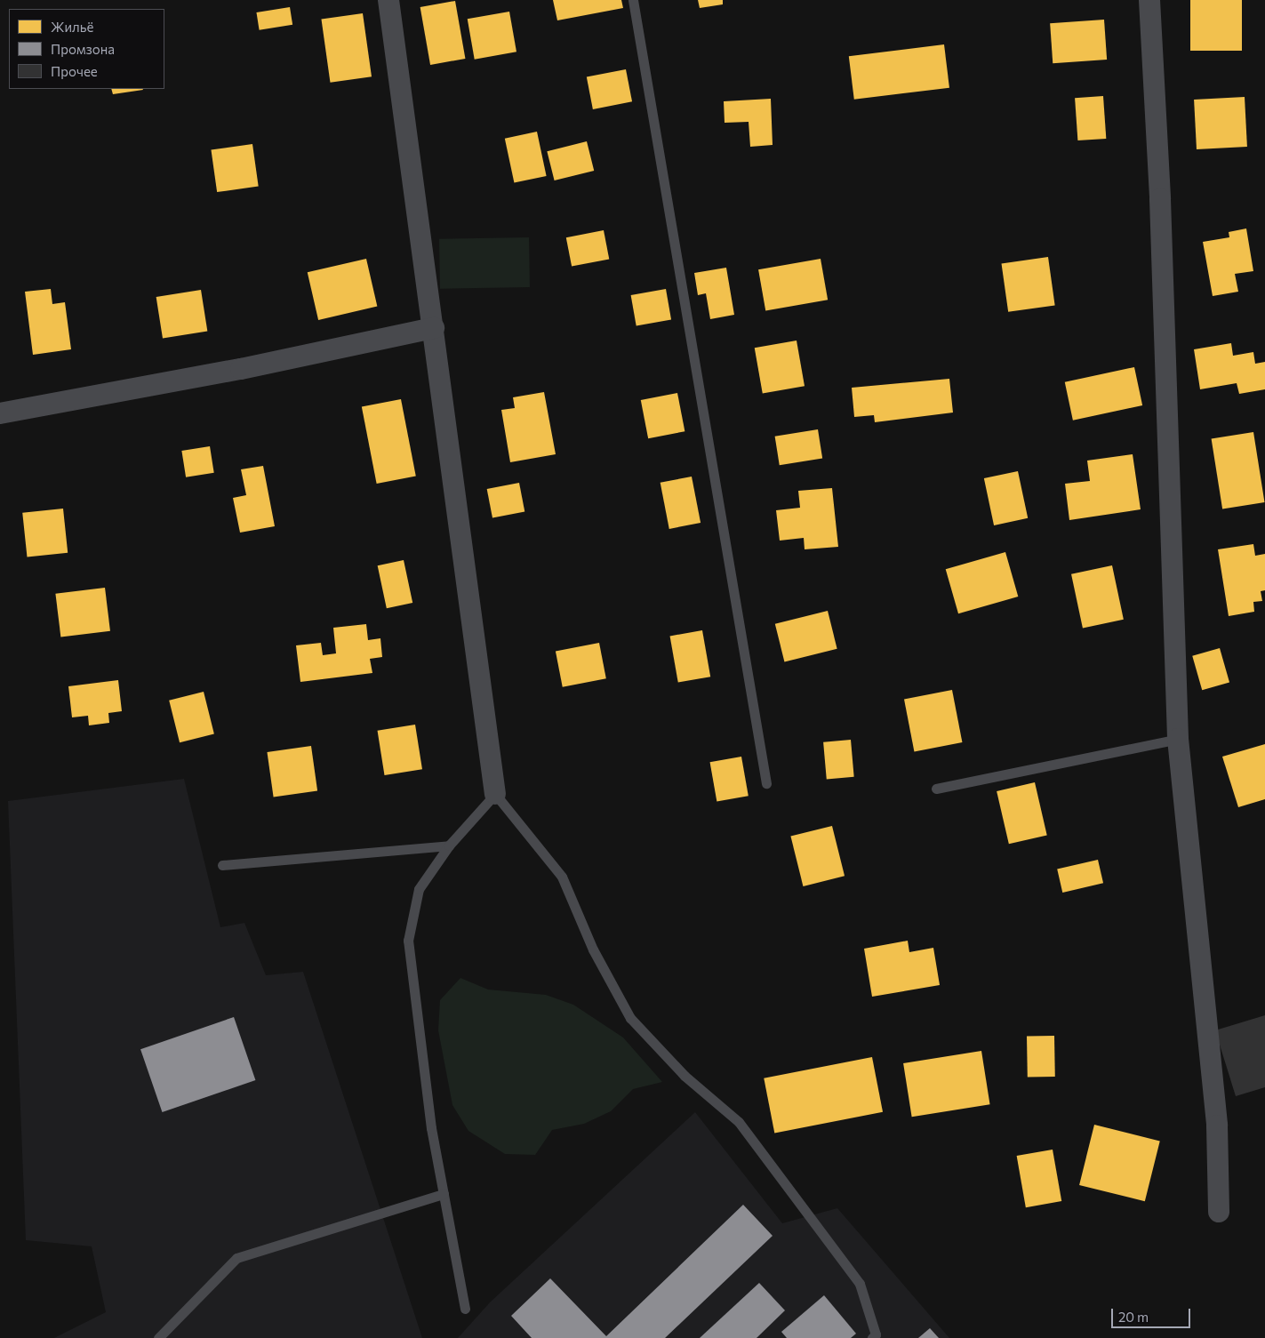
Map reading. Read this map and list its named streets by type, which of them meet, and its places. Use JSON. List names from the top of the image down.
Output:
{
  "legend": ["Жильё", "Промзона", "Прочее"],
  "scale_bar": "20 m"
}
